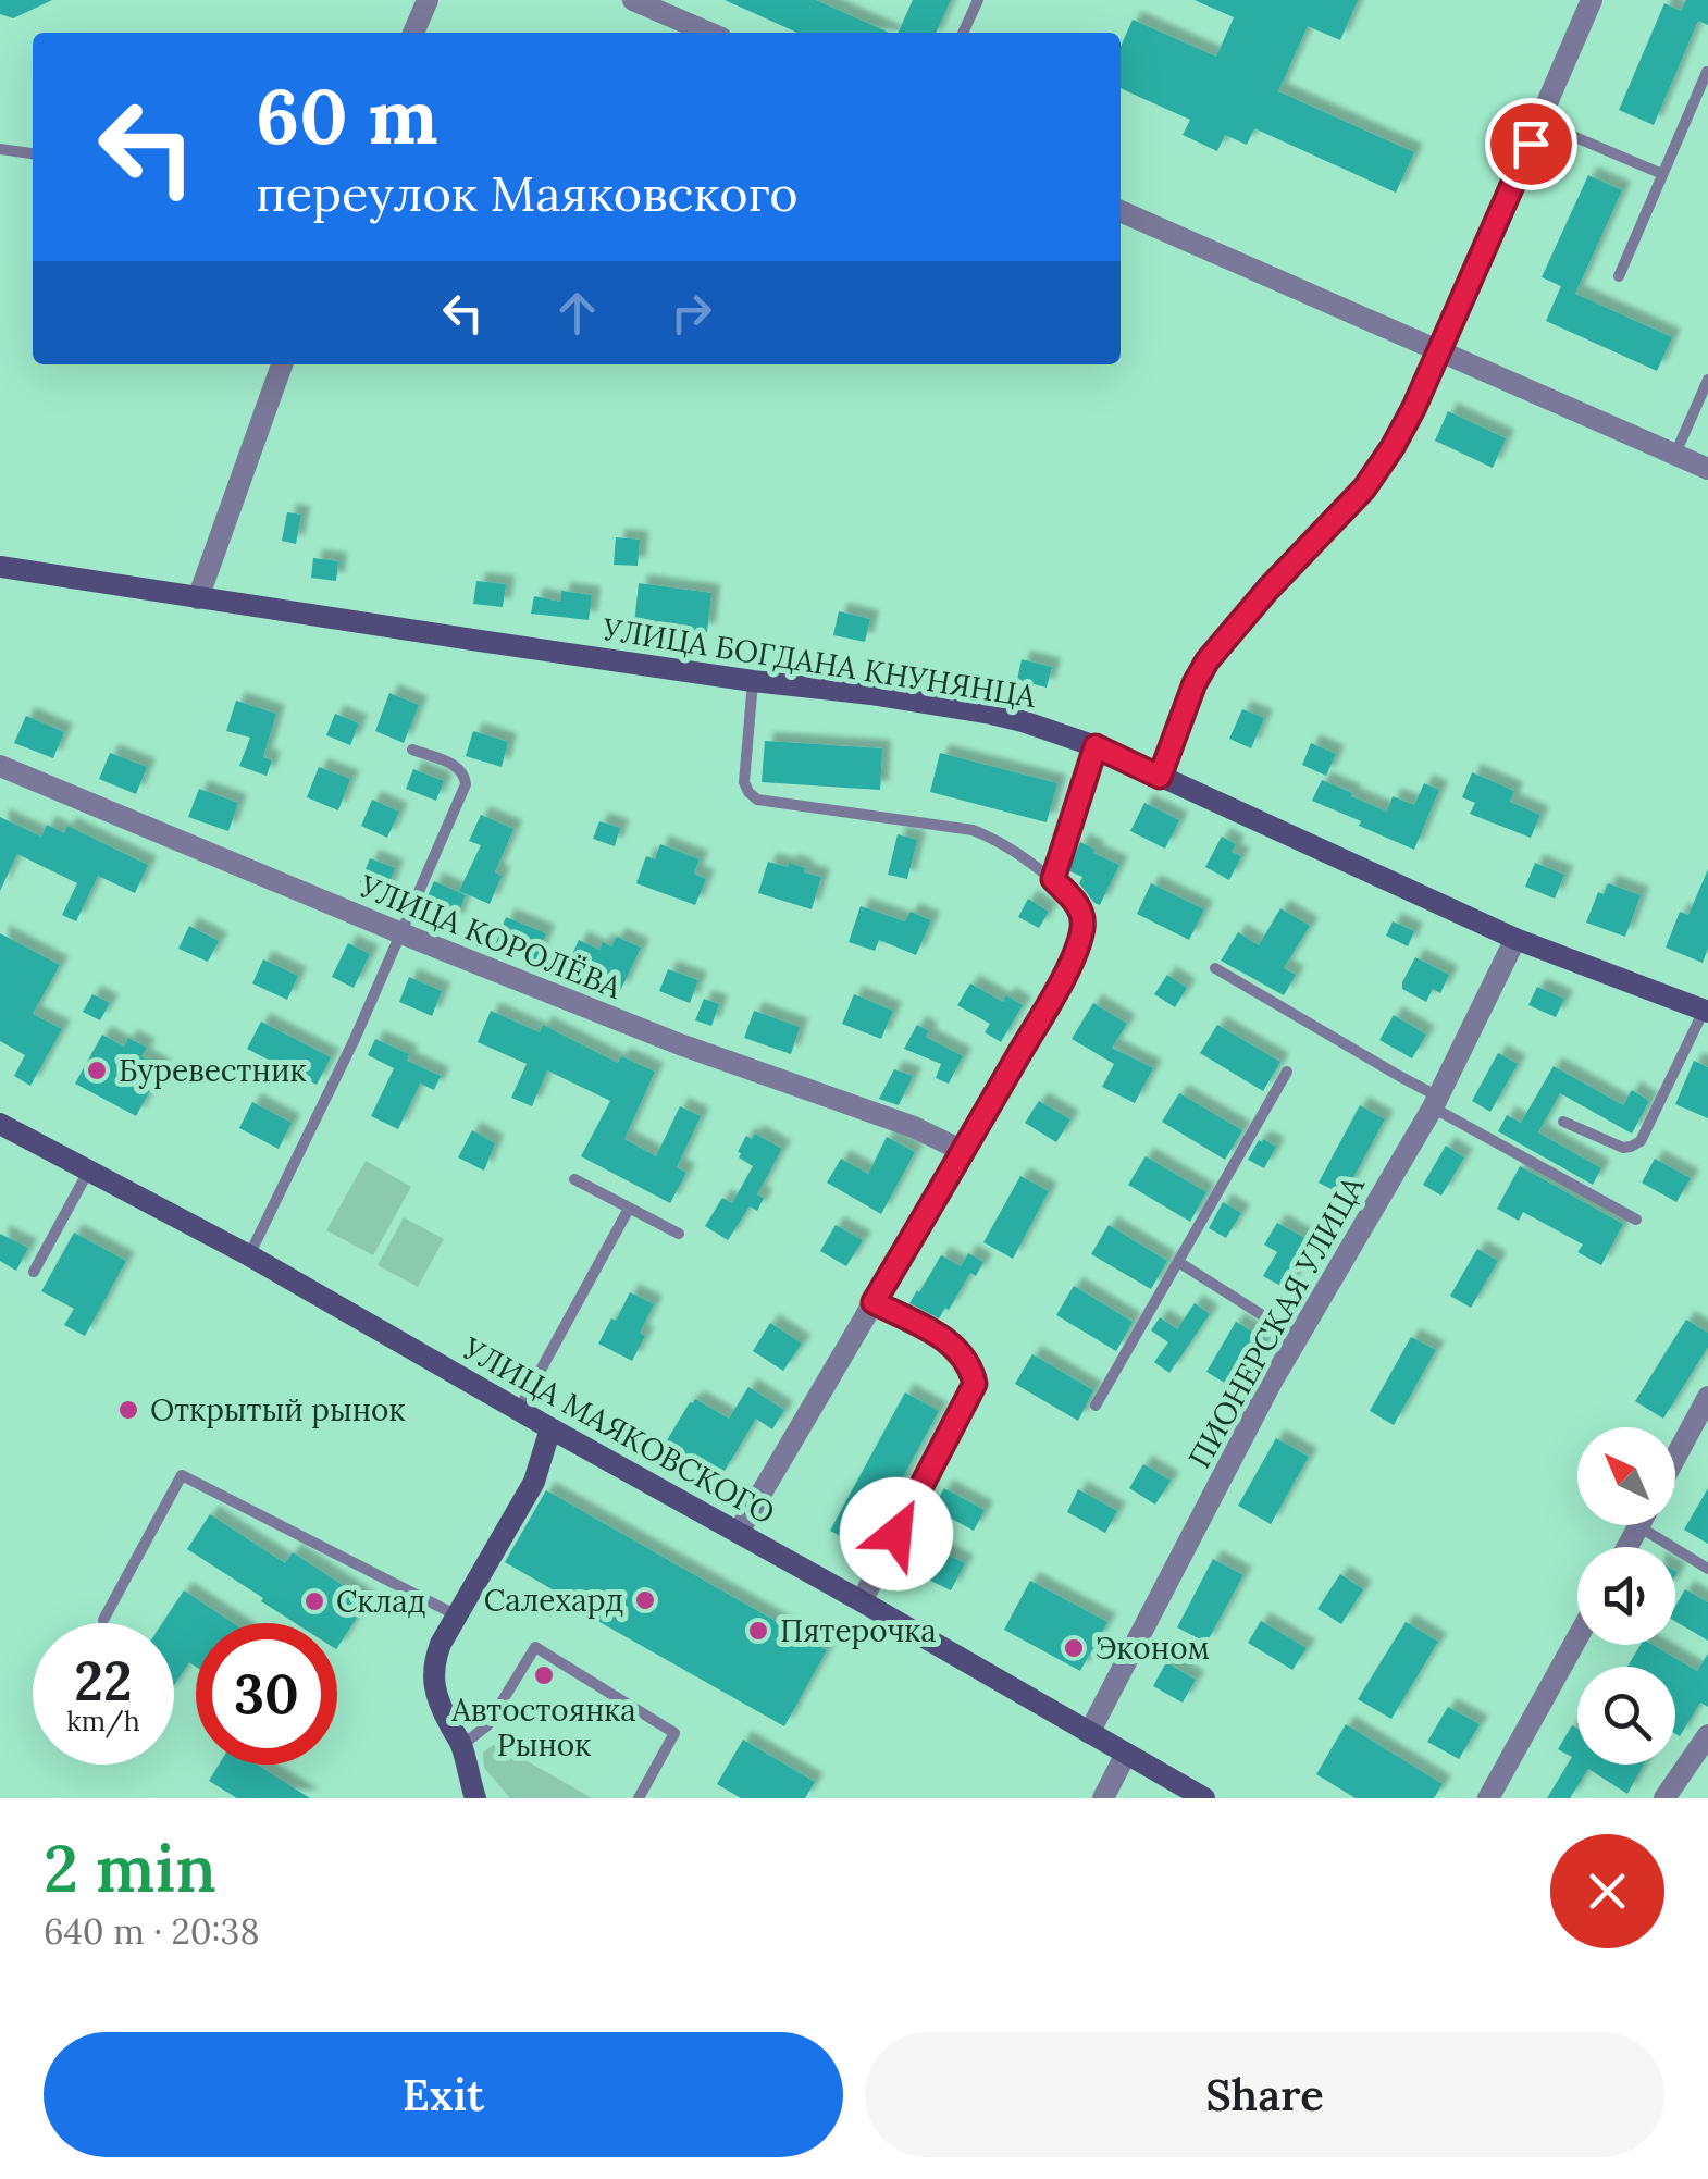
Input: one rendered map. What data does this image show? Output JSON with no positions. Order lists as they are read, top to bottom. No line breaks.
{"streets":{"street":["УЛИЦА БОГДАНА КНУНЯНЦА","УЛИЦА КОРОЛЁВА","ПИОНЕРСКАЯ УЛИЦА","УЛИЦА МАЯКОВСКОГО"]},"crossings":[["УЛИЦА БОГДАНА КНУНЯНЦА","ПИОНЕРСКАЯ УЛИЦА"],["ПИОНЕРСКАЯ УЛИЦА","УЛИЦА МАЯКОВСКОГО"]],"places":["Буревестник","Открытый рынок","Салехард","Склад","Пятерочка","Эконом","Автостоянка Рынок"],"north":"top left","page":{"turn":["60 m","переулок Маяковского"],"speed":"22 km/h","limit":"30","heading":["2 min","640 m · 20:38"],"buttons":["Exit","Share"]}}
